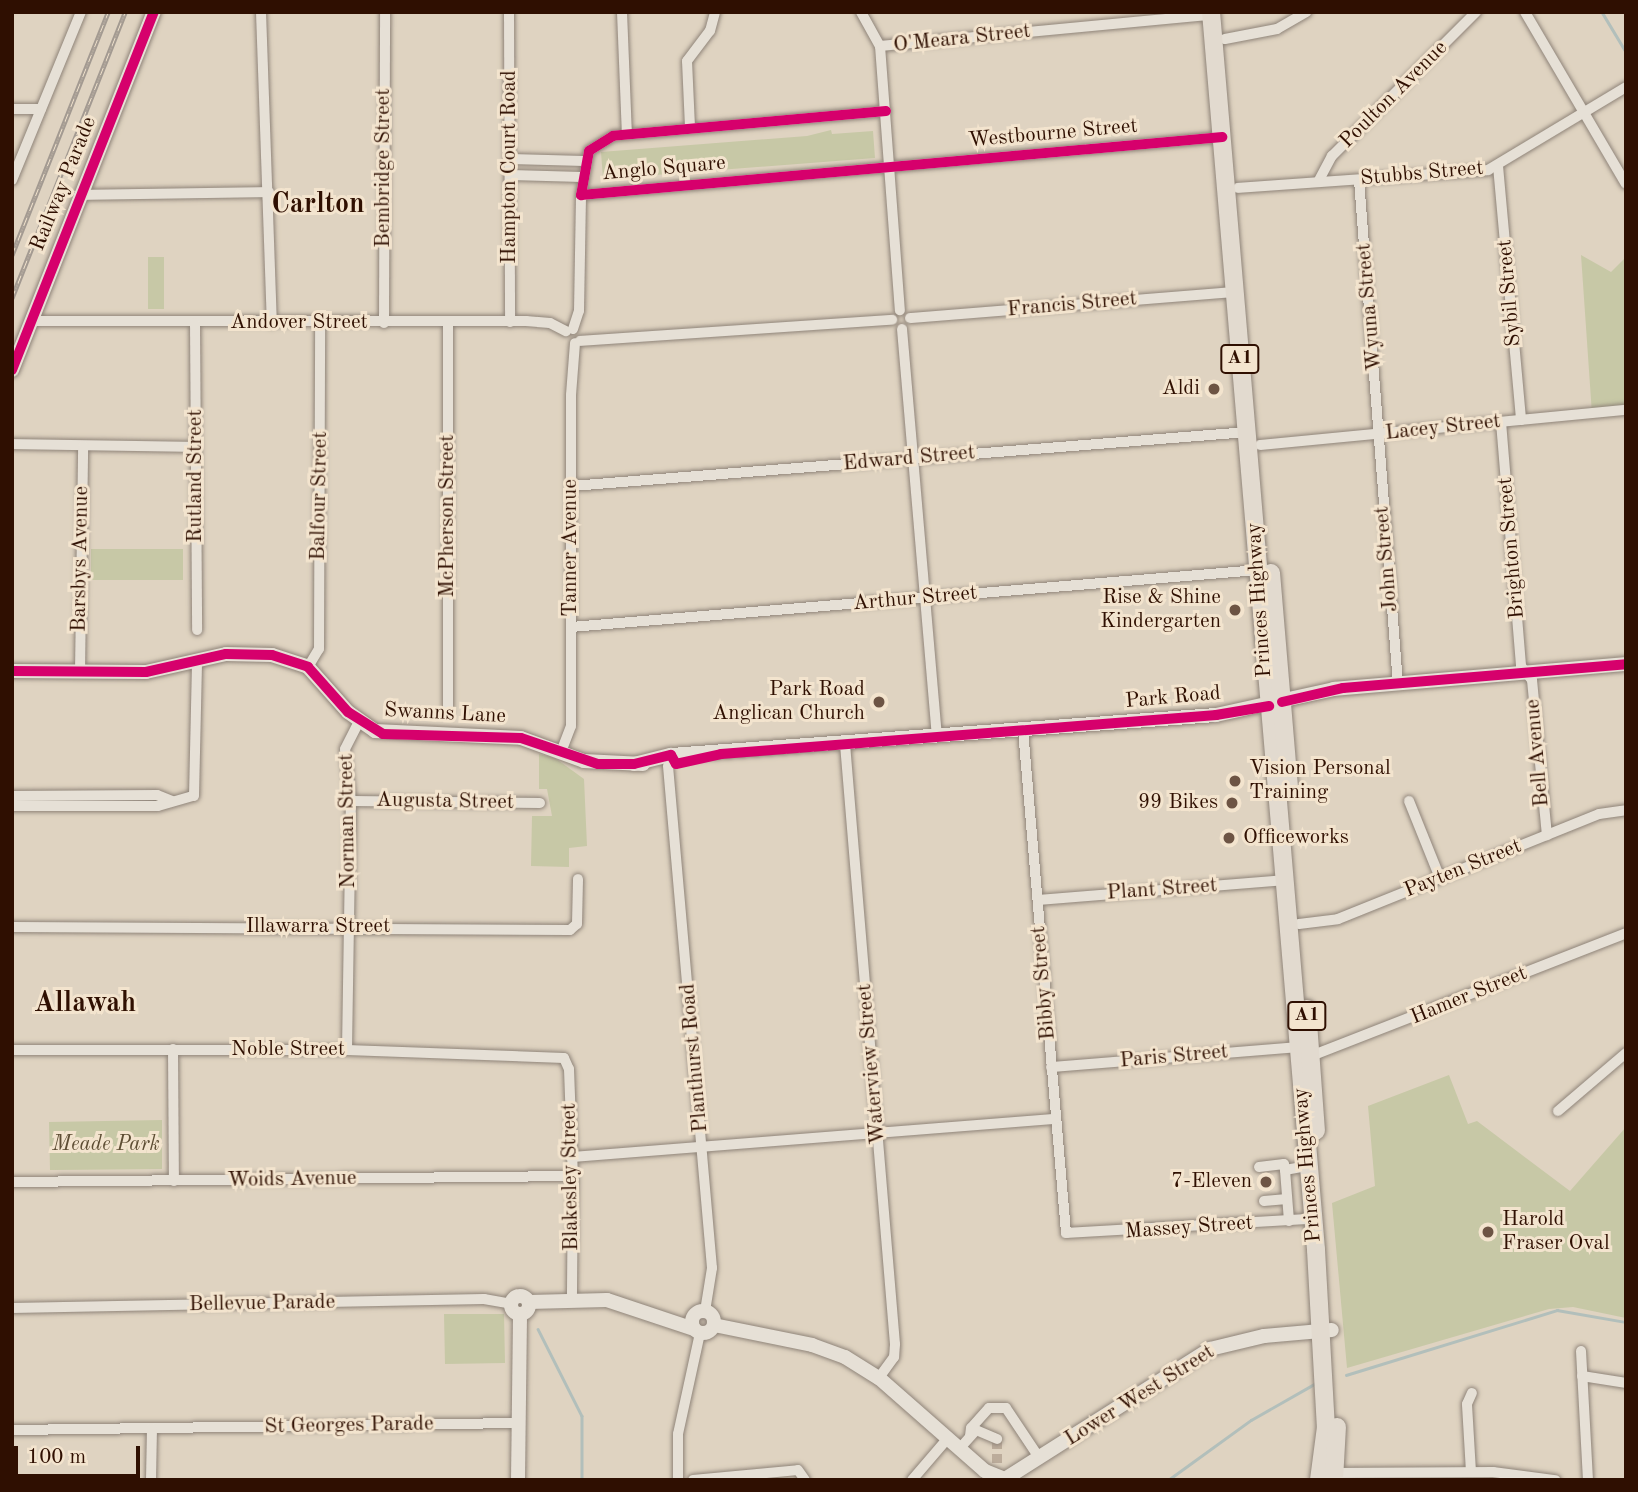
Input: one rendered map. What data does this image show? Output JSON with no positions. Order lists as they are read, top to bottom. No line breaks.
{"streets":{"highway":["A1","Princes Highway"],"main road":["Railway Parade","Park Road","Swanns Lane","Bellevue Parade","Lower West Street"],"street":["O'Meara Street","Poulton Avenue","Westbourne Street","Hampton Court Road","Bembridge Street","Anglo Square","Stubbs Street","Sybil Street","Francis Street","Wyuna Street","Andover Street","Lacey Street","Edward Street","Rutland Street","Balfour Street","McPherson Street","Tanner Avenue","Brighton Street","Barsbys Avenue","John Street","Arthur Street","Bell Avenue","Augusta Street","Norman Street","Payten Street","Plant Street","Illawarra Street","Bibby Street","Hamer Street","Noble Street","Paris Street","Planthurst Road","Waterview Street","Blakesley Street","Woids Avenue","Massey Street","St Georges Parade"]},"crossings":[["O'Meara Street","Princes Highway"],["Poulton Avenue","Stubbs Street"],["Westbourne Street","Anglo Square"],["Westbourne Street","Princes Highway"],["Hampton Court Road","Anglo Square"],["Hampton Court Road","Andover Street"],["Bembridge Street","Andover Street"],["Stubbs Street","Sybil Street"],["Stubbs Street","Wyuna Street"],["Stubbs Street","Princes Highway"],["Railway Parade","Andover Street"],["Sybil Street","Lacey Street"],["Francis Street","Princes Highway"],["Wyuna Street","Lacey Street"],["Wyuna Street","John Street"],["Andover Street","Rutland Street"],["Andover Street","Balfour Street"],["Andover Street","McPherson Street"],["Lacey Street","Edward Street"],["Lacey Street","Brighton Street"],["Lacey Street","John Street"],["Lacey Street","Princes Highway"],["Edward Street","Tanner Avenue"],["Edward Street","Princes Highway"],["Balfour Street","Swanns Lane"],["Tanner Avenue","Arthur Street"],["Tanner Avenue","Park Road"],["Tanner Avenue","Swanns Lane"],["Brighton Street","Park Road"],["Brighton Street","Bell Avenue"],["John Street","Park Road"],["Arthur Street","Princes Highway"],["Princes Highway","Park Road"],["Princes Highway","Payten Street"],["Princes Highway","Plant Street"],["Princes Highway","Hamer Street"],["Princes Highway","Paris Street"],["Princes Highway","Massey Street"],["Princes Highway","Lower West Street"],["Park Road","Swanns Lane"],["Park Road","Bell Avenue"],["Park Road","Bibby Street"],["Park Road","Planthurst Road"],["Park Road","Waterview Street"],["Swanns Lane","Norman Street"],["Bell Avenue","Payten Street"],["Augusta Street","Norman Street"],["Norman Street","Illawarra Street"],["Norman Street","Noble Street"],["Plant Street","Bibby Street"],["Bibby Street","Paris Street"],["Bibby Street","Massey Street"],["Hamer Street","Paris Street"],["Noble Street","Blakesley Street"],["Planthurst Road","Bellevue Parade"],["Blakesley Street","Woids Avenue"],["Blakesley Street","Bellevue Parade"]],"districts":["Carlton","Allawah"],"parks":["Meade Park"],"places":["Aldi","Rise & Shine Kindergarten","Park Road Anglican Church","Vision Personal Training","99 Bikes","Officeworks","7-Eleven","Harold Fraser Oval"],"scale_bar":"100 m"}
